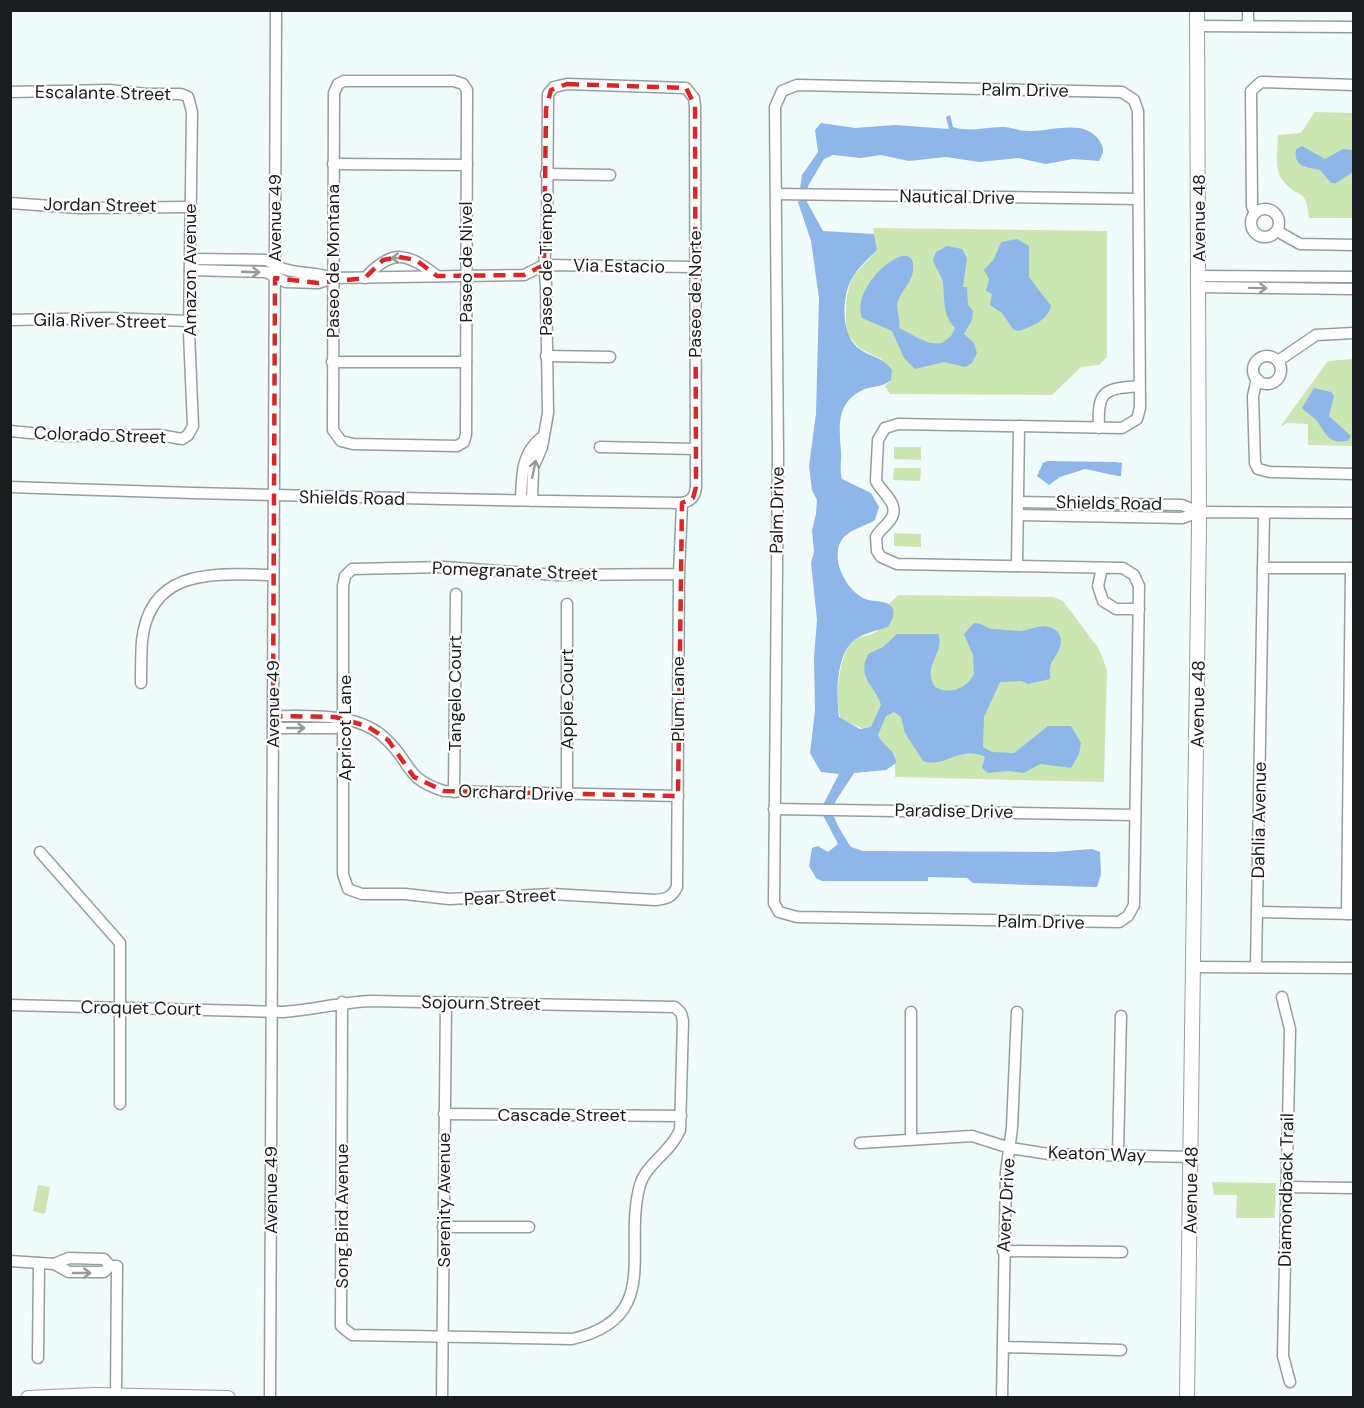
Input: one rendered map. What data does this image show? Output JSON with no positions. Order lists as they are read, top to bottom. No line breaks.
{"streets":{"main road":["Avenue 48"],"street":["Palm Drive","Escalante Street","Nautical Drive","Jordan Street","Avenue 49","Paseo de Montana","Paseo de Nivel","Paseo de Tiempo","Via Estacio","Amazon Avenue","Paseo de Norte","Gila River Street","Colorado Street","Shields Road","Pomegranate Street","Tangelo Court","Apple Court","Plum Lane","Apricot Lane","Orchard Drive","Paradise Drive","Dahlia Avenue","Pear Street","Sojourn Street","Croquet Court","Cascade Street","Keaton Way","Diamondback Trail","Serenity Avenue","Avery Drive","Song Bird Avenue"]},"crossings":[["Palm Drive","Nautical Drive"],["Palm Drive","Paradise Drive"],["Escalante Street","Amazon Avenue"],["Jordan Street","Amazon Avenue"],["Avenue 49","Via Estacio"],["Avenue 49","Shields Road"],["Avenue 49","Orchard Drive"],["Avenue 49","Sojourn Street"],["Avenue 49","Croquet Court"],["Avenue 48","Shields Road"],["Avenue 48","Keaton Way"],["Paseo de Montana","Paseo de Nivel"],["Paseo de Montana","Via Estacio"],["Paseo de Nivel","Via Estacio"],["Paseo de Tiempo","Via Estacio"],["Paseo de Tiempo","Paseo de Norte"],["Paseo de Tiempo","Shields Road"],["Via Estacio","Amazon Avenue"],["Via Estacio","Paseo de Norte"],["Amazon Avenue","Gila River Street"],["Amazon Avenue","Colorado Street"],["Paseo de Norte","Shields Road"],["Shields Road","Plum Lane"],["Shields Road","Dahlia Avenue"],["Pomegranate Street","Plum Lane"],["Pomegranate Street","Apricot Lane"],["Tangelo Court","Orchard Drive"],["Apple Court","Orchard Drive"],["Plum Lane","Orchard Drive"],["Plum Lane","Pear Street"],["Apricot Lane","Orchard Drive"],["Apricot Lane","Pear Street"],["Sojourn Street","Croquet Court"],["Sojourn Street","Cascade Street"],["Sojourn Street","Serenity Avenue"],["Sojourn Street","Song Bird Avenue"],["Cascade Street","Serenity Avenue"],["Cascade Street","Song Bird Avenue"],["Keaton Way","Avery Drive"],["Serenity Avenue","Song Bird Avenue"]]}
